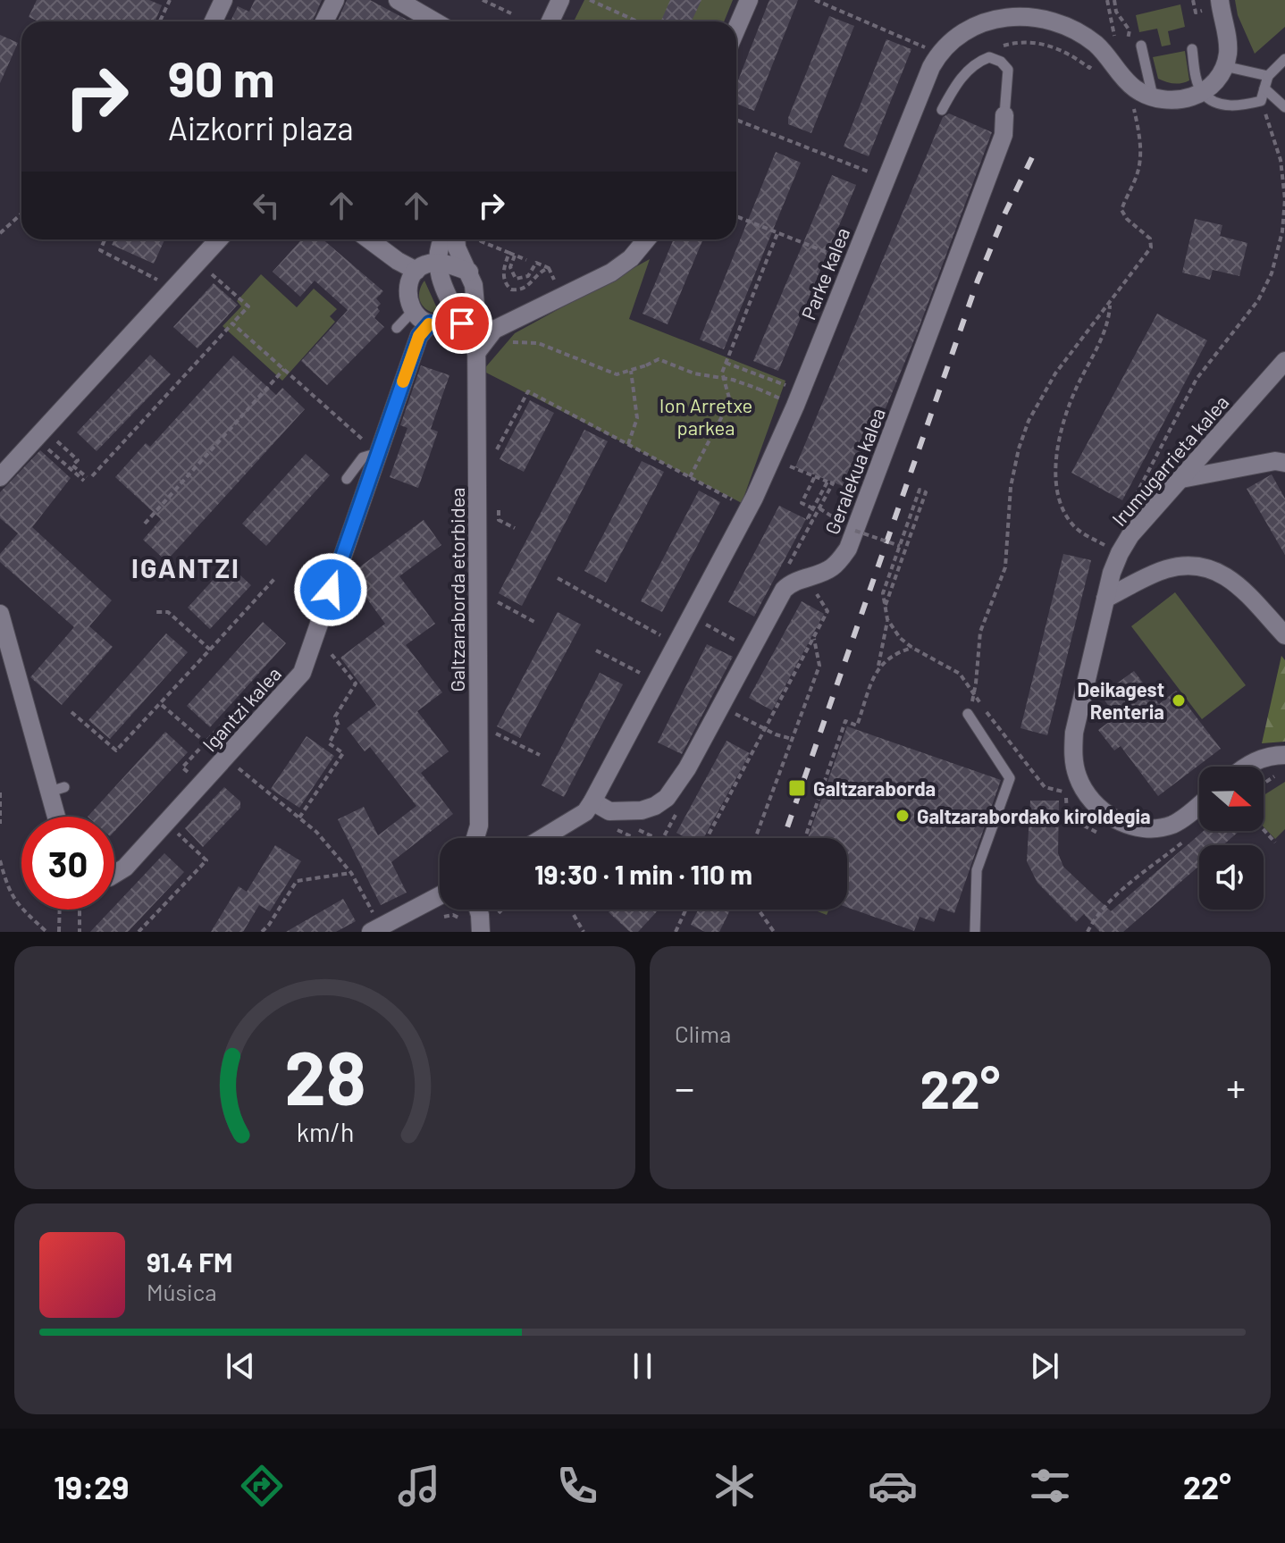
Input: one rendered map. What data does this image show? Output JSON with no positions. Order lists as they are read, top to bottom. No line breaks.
{"streets":{"street":["Parke kalea","Irumugarrieta kalea","Geralekua kalea","Galtzaraborda etorbidea","Igantzi kalea"]},"crossings":[["Parke kalea","Geralekua kalea"]],"districts":["IGANTZI"],"parks":["Ion Arretxe parkea"],"places":{"other":["Deikagest Renteria","Galtzarabordako kiroldegia"],"transit":["Galtzaraborda"]},"north":"right","page":{"turn":["90 m","Aizkorri plaza"],"limit":"30","trip":"19:30 · 1 min · 110 m","tile":"Clima","heat":["−","22°","+"],"song":["91.4 FM","Música"],"tabs":["19:29","22°"],"gauge":["28","km/h"]}}
